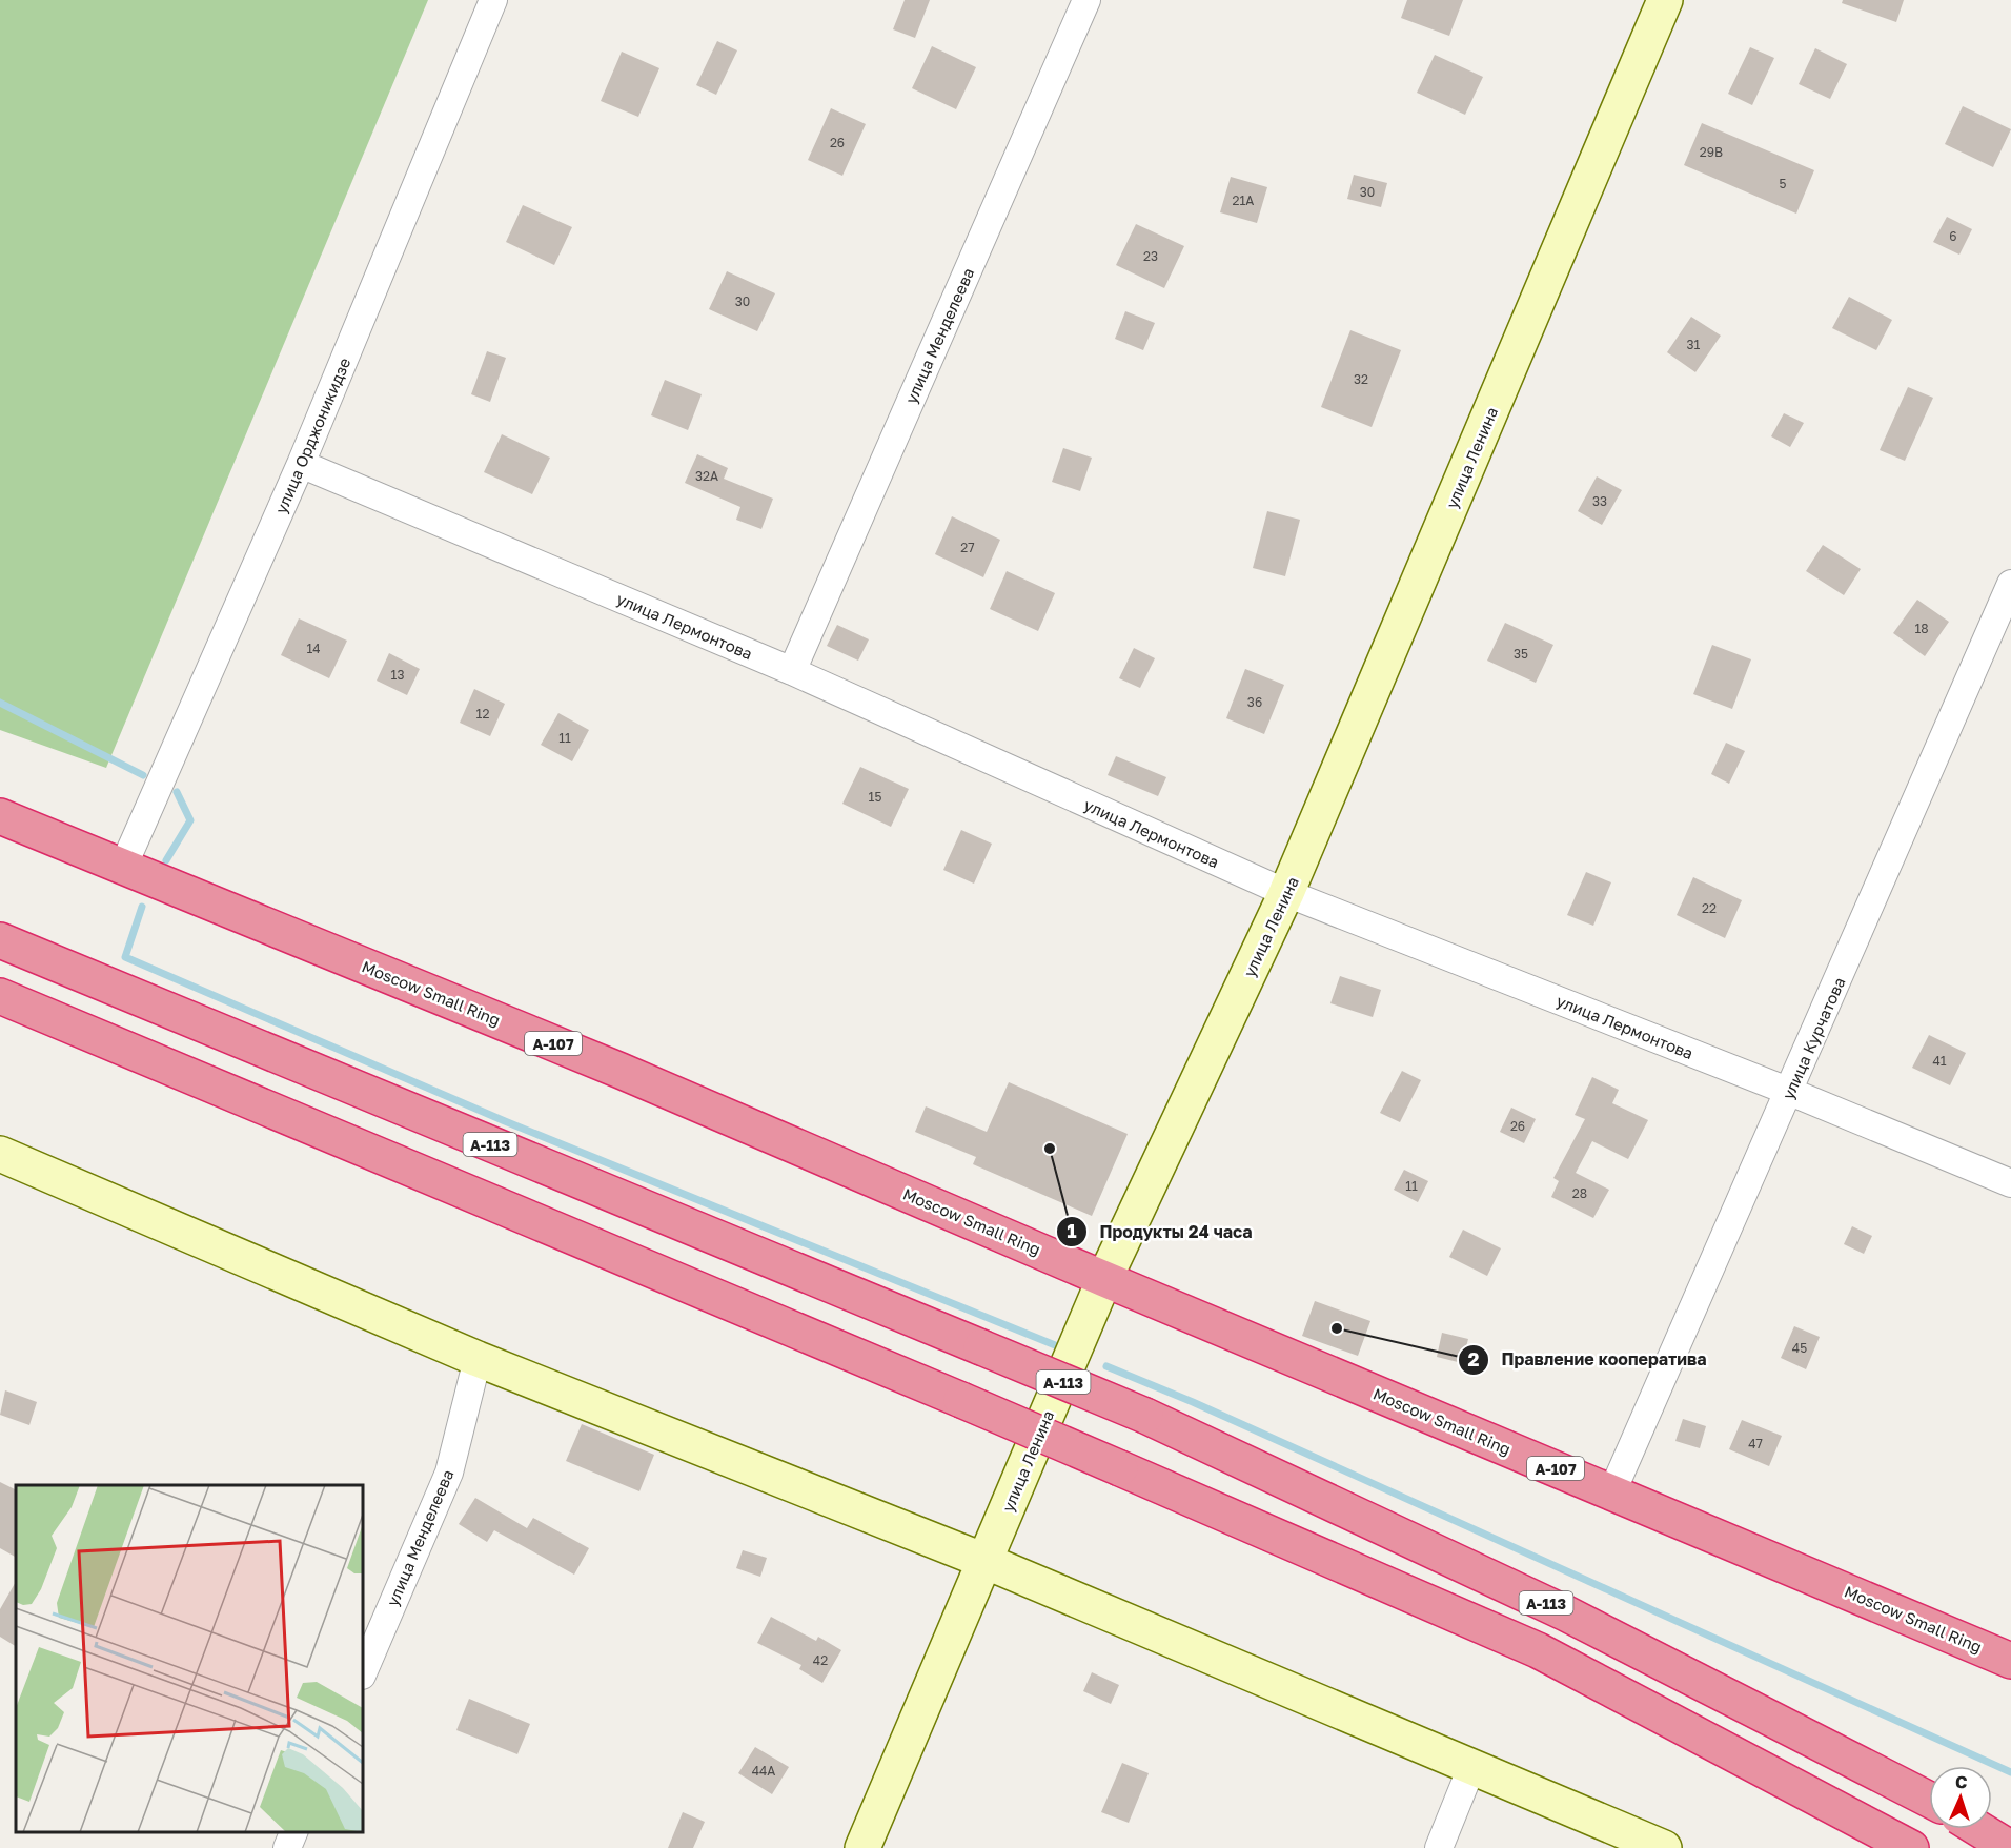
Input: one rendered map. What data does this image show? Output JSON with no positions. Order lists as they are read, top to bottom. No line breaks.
{"streets":{"highway":["Moscow Small Ring","А-107","А-113"],"street":["улица Менделеева","улица Орджоникидзе","улица Ленина","улица Лермонтова","улица Курчатова"]},"crossings":[["улица Менделеева","улица Лермонтова"],["улица Орджоникидзе","улица Лермонтова"],["улица Орджоникидзе","Moscow Small Ring"],["улица Ленина","улица Лермонтова"],["улица Ленина","Moscow Small Ring"],["улица Лермонтова","улица Курчатова"],["Moscow Small Ring","улица Курчатова"]],"places":["Продукты 24 часа","Правление кооператива"],"house_numbers":["26","29В","5","30","21А","6","23","30","31","32","32А","33","27","18","14","35","13","36","12","11","15","22","41","26","11","28","45","47","42","44А"],"north":"top"}
